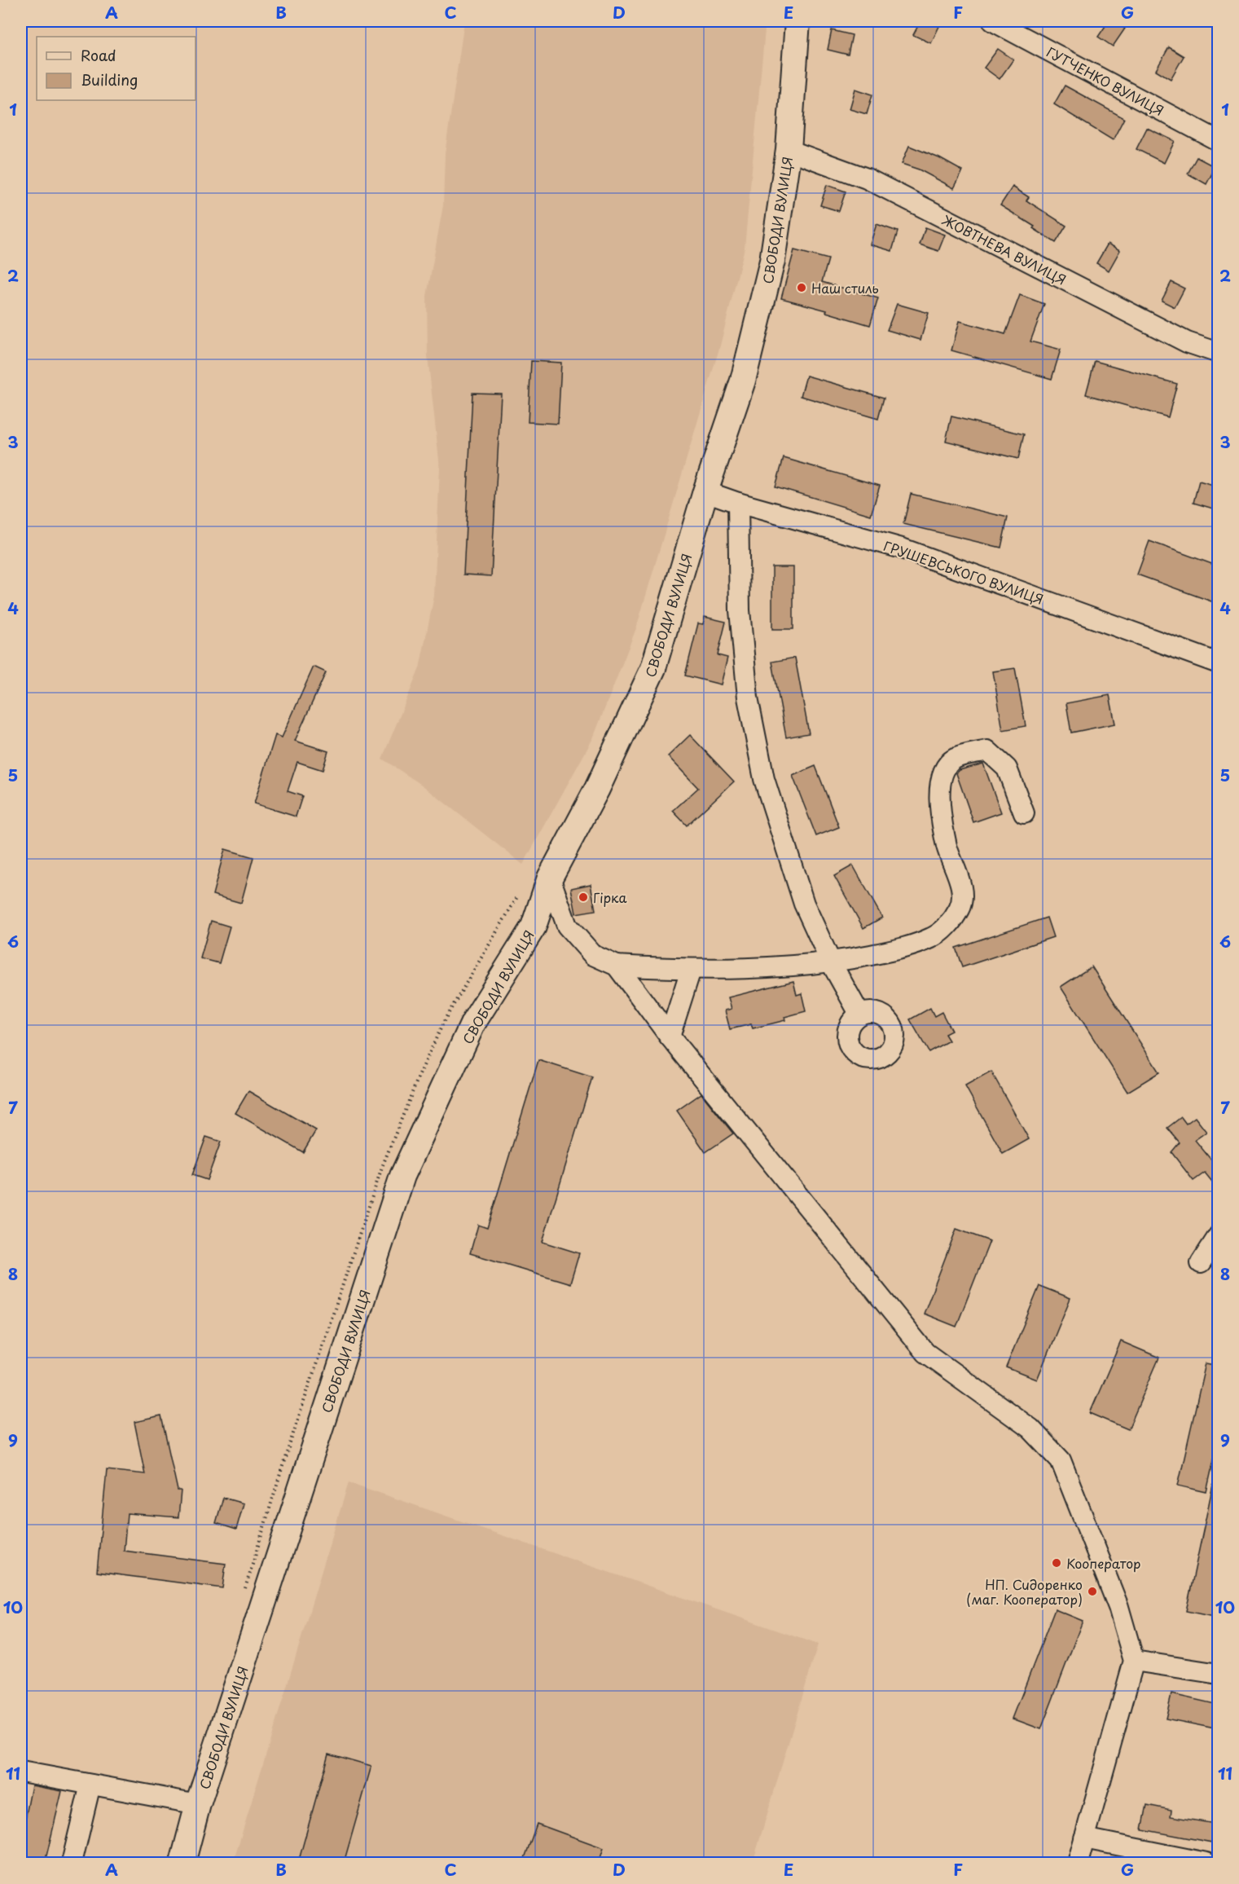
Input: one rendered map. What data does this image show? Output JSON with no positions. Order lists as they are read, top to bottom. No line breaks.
{"streets":{"main road":["СВОБОДИ ВУЛИЦЯ"],"street":["ГУТЧЕНКО ВУЛИЦЯ","ЖОВТНЕВА ВУЛИЦЯ","ГРУШЕВСЬКОГО ВУЛИЦЯ"]},"crossings":[["СВОБОДИ ВУЛИЦЯ","ЖОВТНЕВА ВУЛИЦЯ"],["СВОБОДИ ВУЛИЦЯ","ГРУШЕВСЬКОГО ВУЛИЦЯ"]],"places":["Наш стиль","Гірка","Кооператор","НП. Сидоренко (маг. Кооператор)"],"legend":["Road","Building"],"grid":{"columns":["A","B","C","D","E","F","G"],"rows":["1","2","3","4","5","6","7","8","9","10","11"]}}
